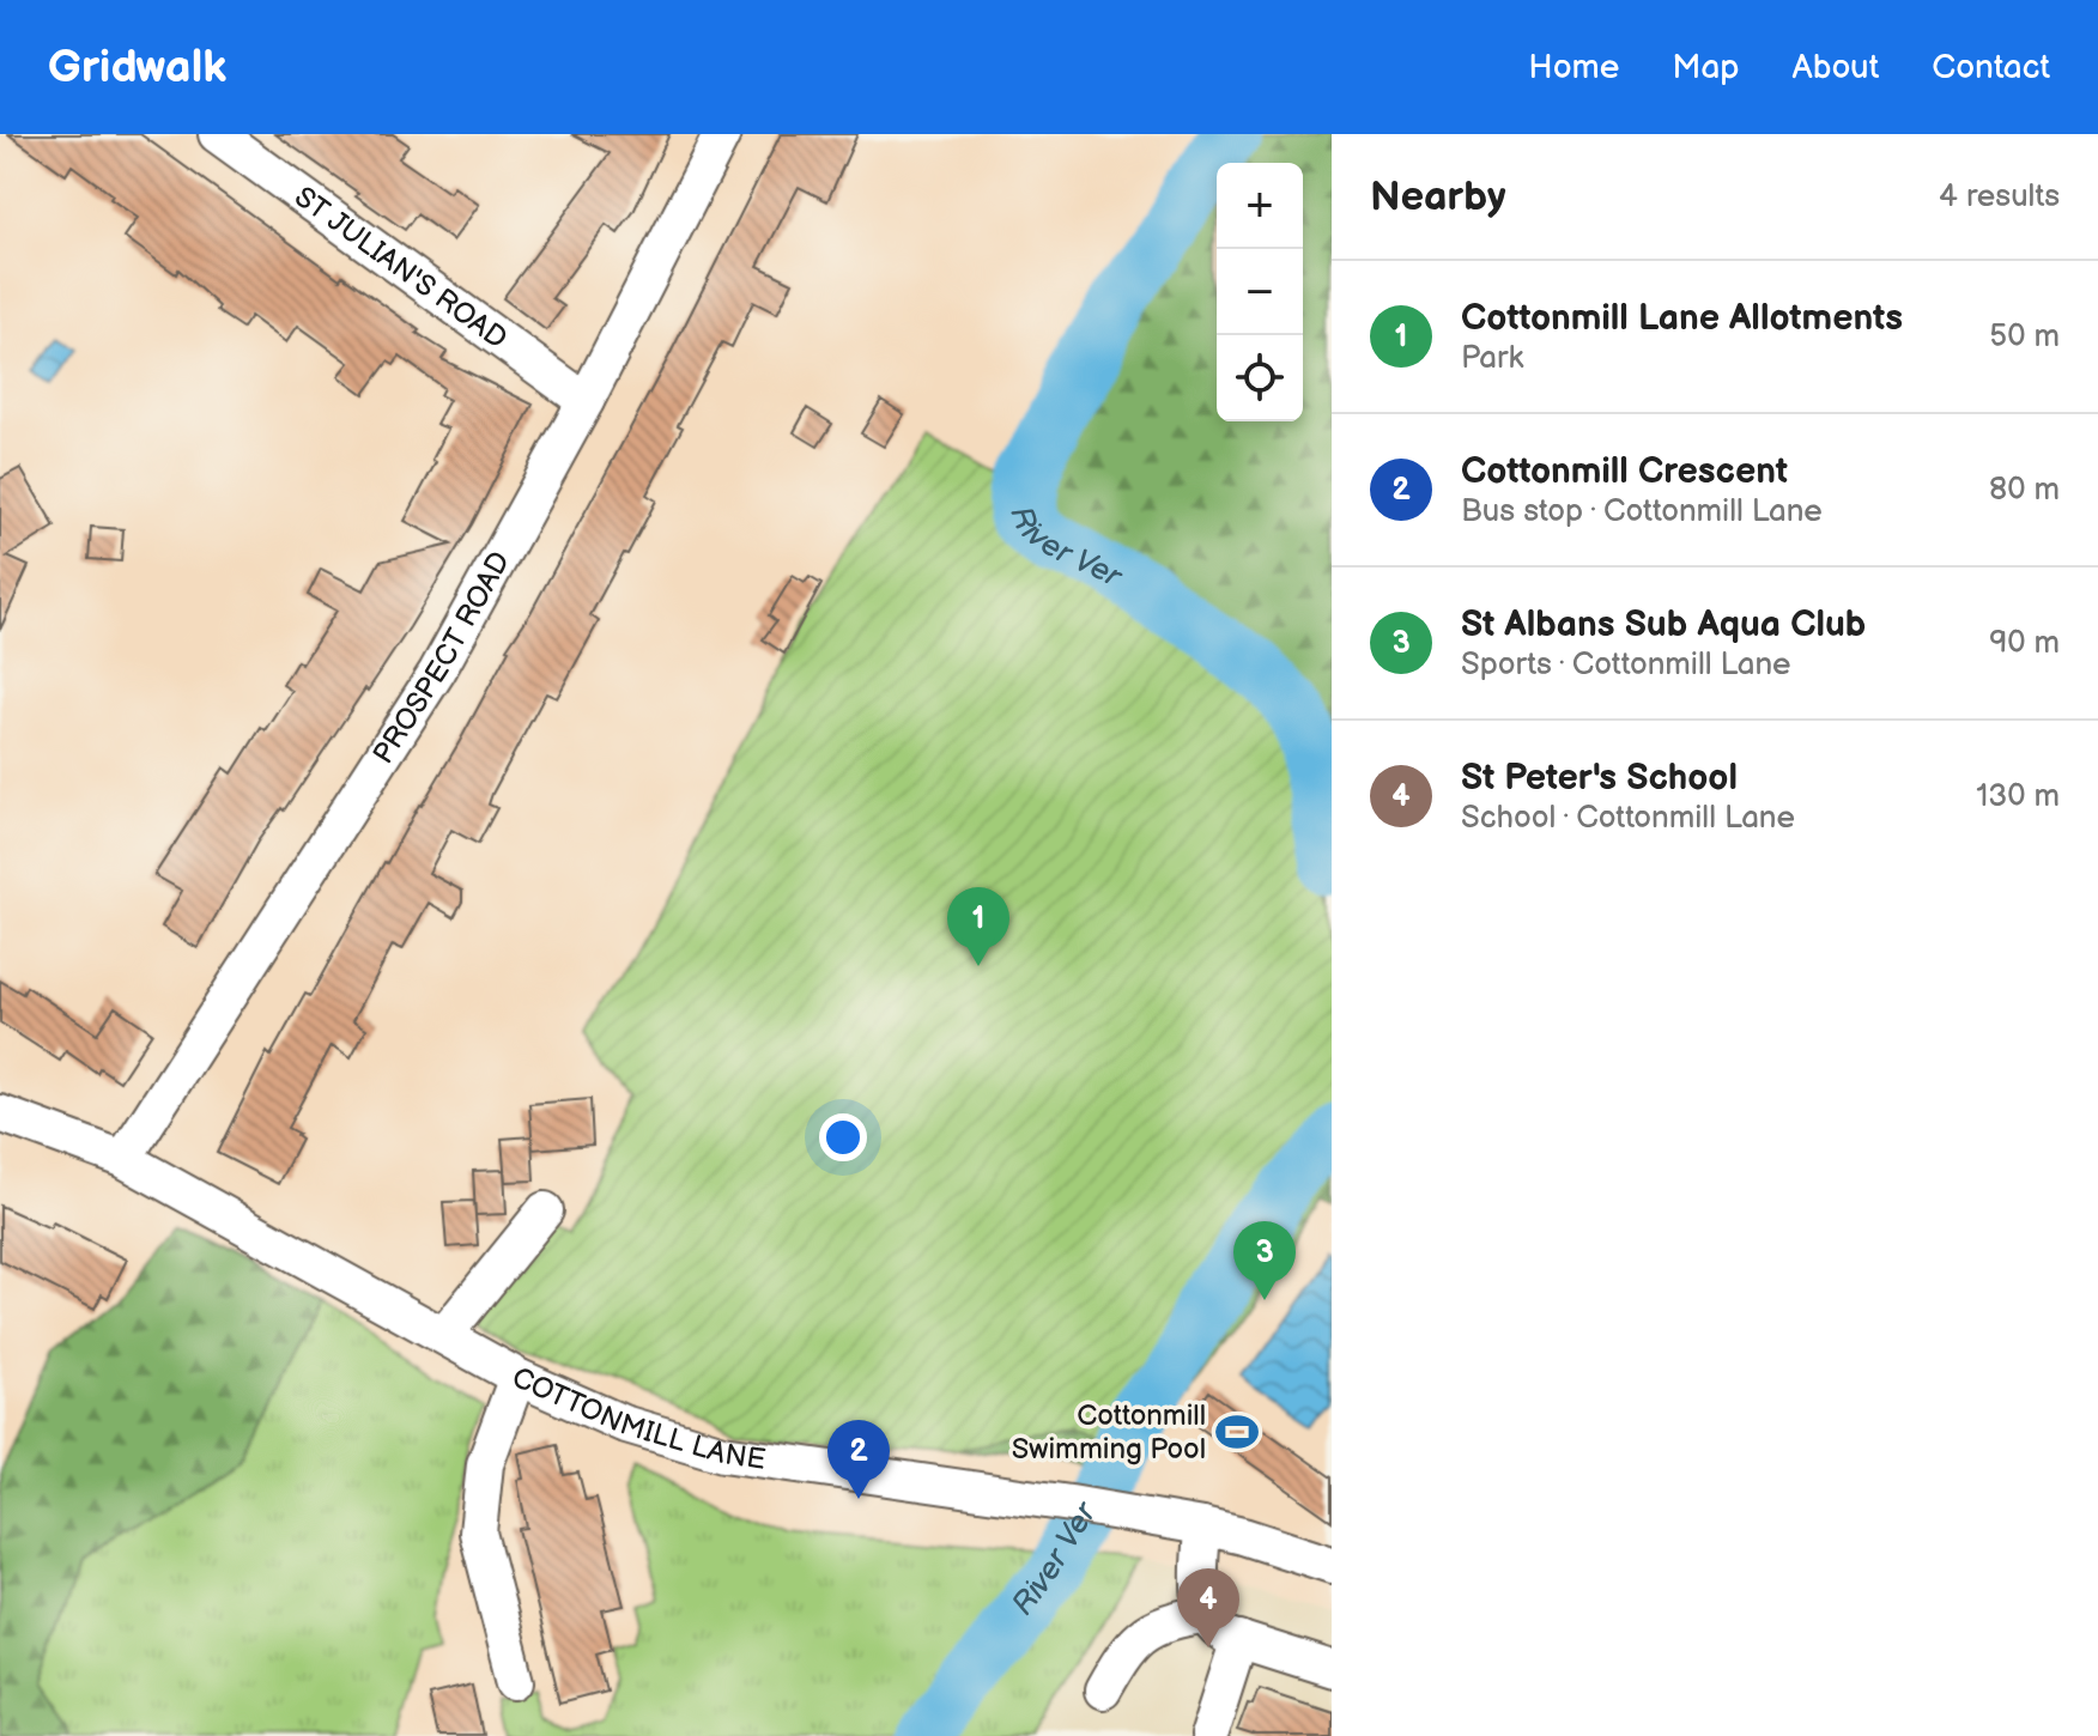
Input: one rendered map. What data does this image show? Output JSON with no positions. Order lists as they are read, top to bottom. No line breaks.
{"streets":{"street":["ST JULIAN'S ROAD","PROSPECT ROAD","COTTONMILL LANE"]},"crossings":[["ST JULIAN'S ROAD","PROSPECT ROAD"],["PROSPECT ROAD","COTTONMILL LANE"]],"water":["River Ver"],"places":{"sports":["Cottonmill Swimming Pool"]},"page":{"header":"Gridwalk","nav":["Home","Map","About","Contact"],"heading":["Nearby","4 results"],"map_buttons":["+","−"],"list":[{"mark":"1","name":"Cottonmill Lane Allotments","note":"Park","value":"50 m"},{"mark":"2","name":"Cottonmill Crescent","note":"Bus stop · Cottonmill Lane","value":"80 m"},{"mark":"3","name":"St Albans Sub Aqua Club","note":"Sports · Cottonmill Lane","value":"90 m"},{"mark":"4","name":"St Peter's School","note":"School · Cottonmill Lane","value":"130 m"}],"pins":["1","3","2","4"]}}
